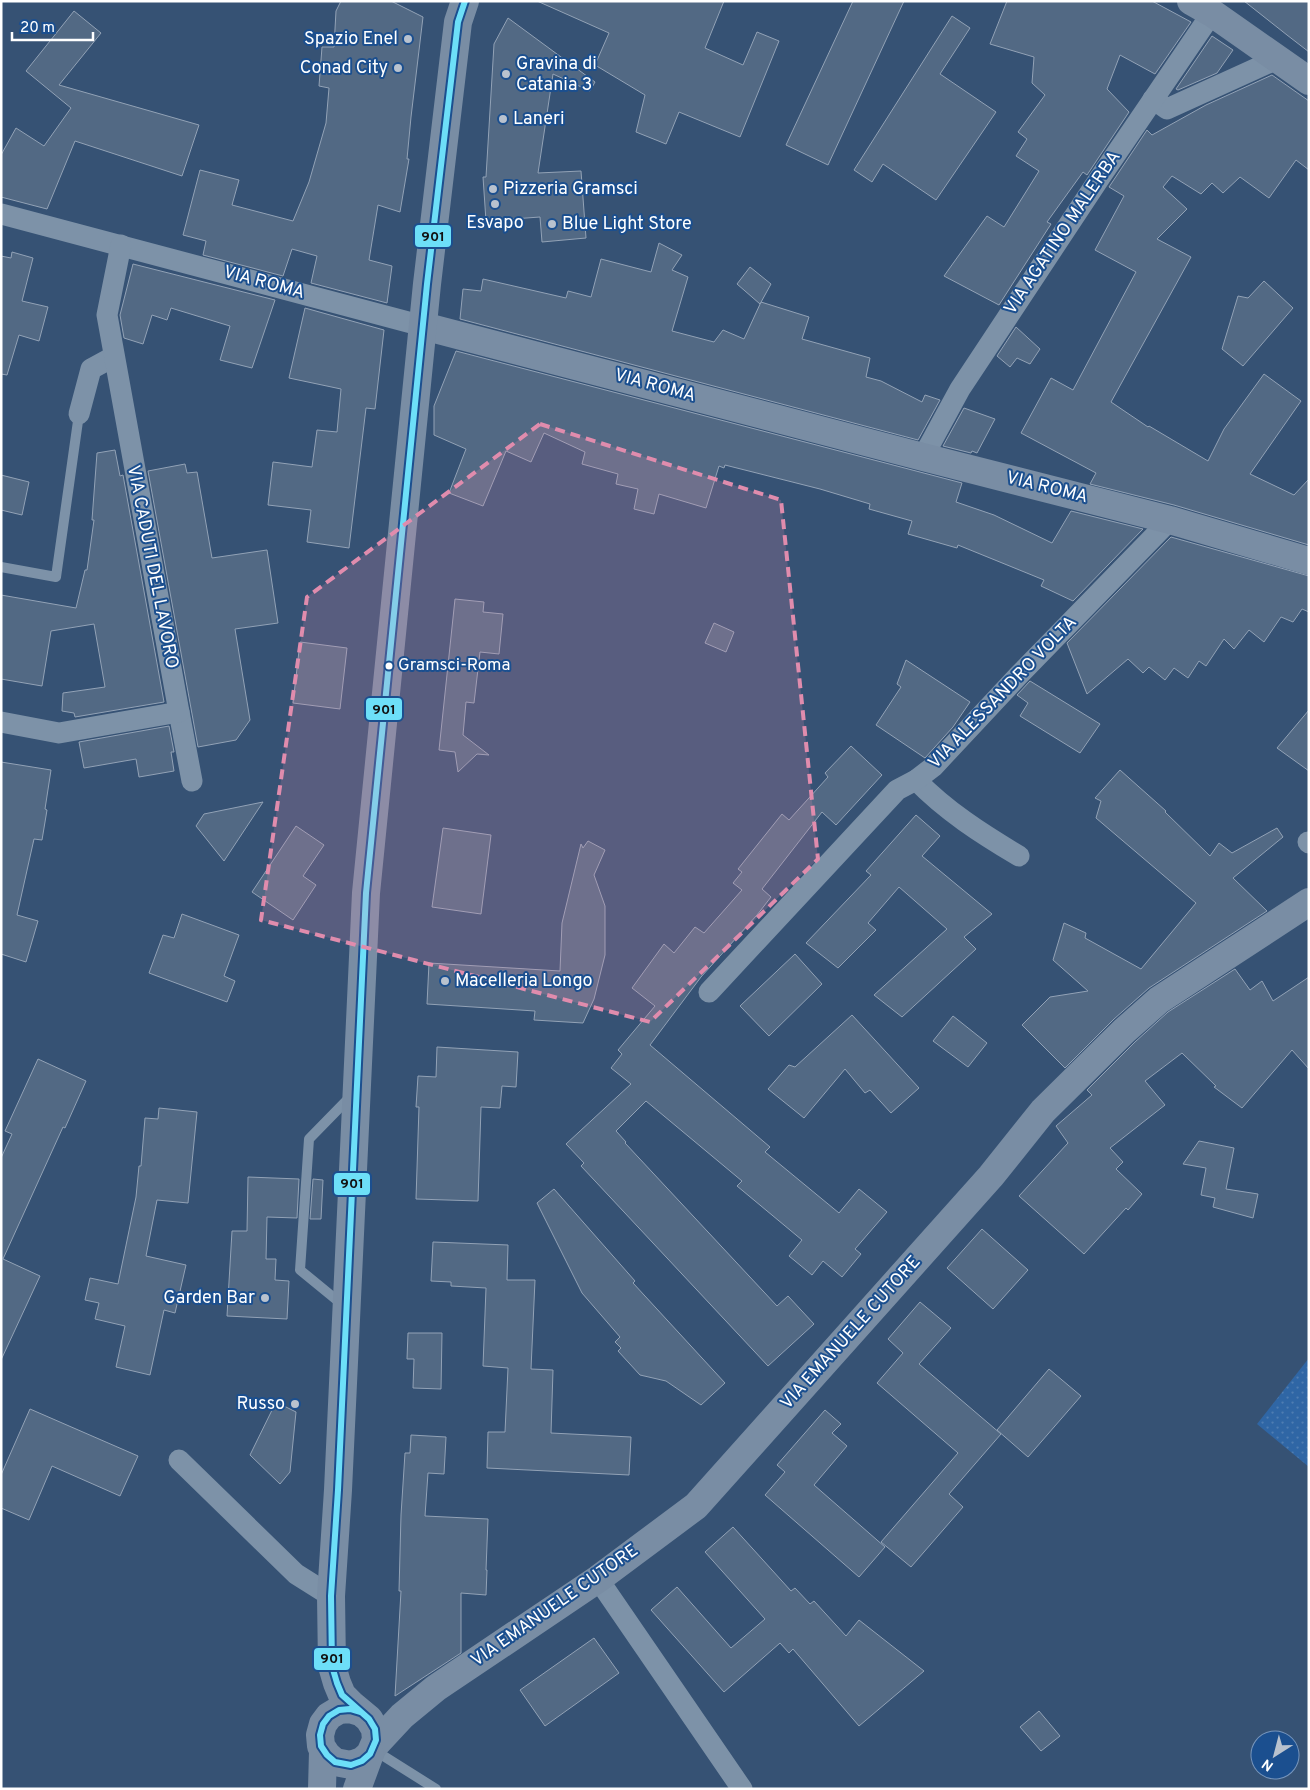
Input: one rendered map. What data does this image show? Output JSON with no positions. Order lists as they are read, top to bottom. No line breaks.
{"streets":{"main road":["VIA ROMA","VIA EMANUELE CUTORE"],"street":["VIA AGATINO MALERBA","VIA CADUTI DEL LAVORO","VIA ALESSANDRO VOLTA"]},"crossings":[["VIA AGATINO MALERBA","VIA ROMA"],["VIA ROMA","VIA CADUTI DEL LAVORO"],["VIA ROMA","VIA ALESSANDRO VOLTA"]],"places":["Spazio Enel","Conad City","Gravina di Catania 3","Laneri","Pizzeria Gramsci","Esvapo","Blue Light Store","Gramsci-Roma","Macelleria Longo","Garden Bar","Russo"],"lines":["transit line 901"],"scale_bar":"20 m","north":"bottom left"}
